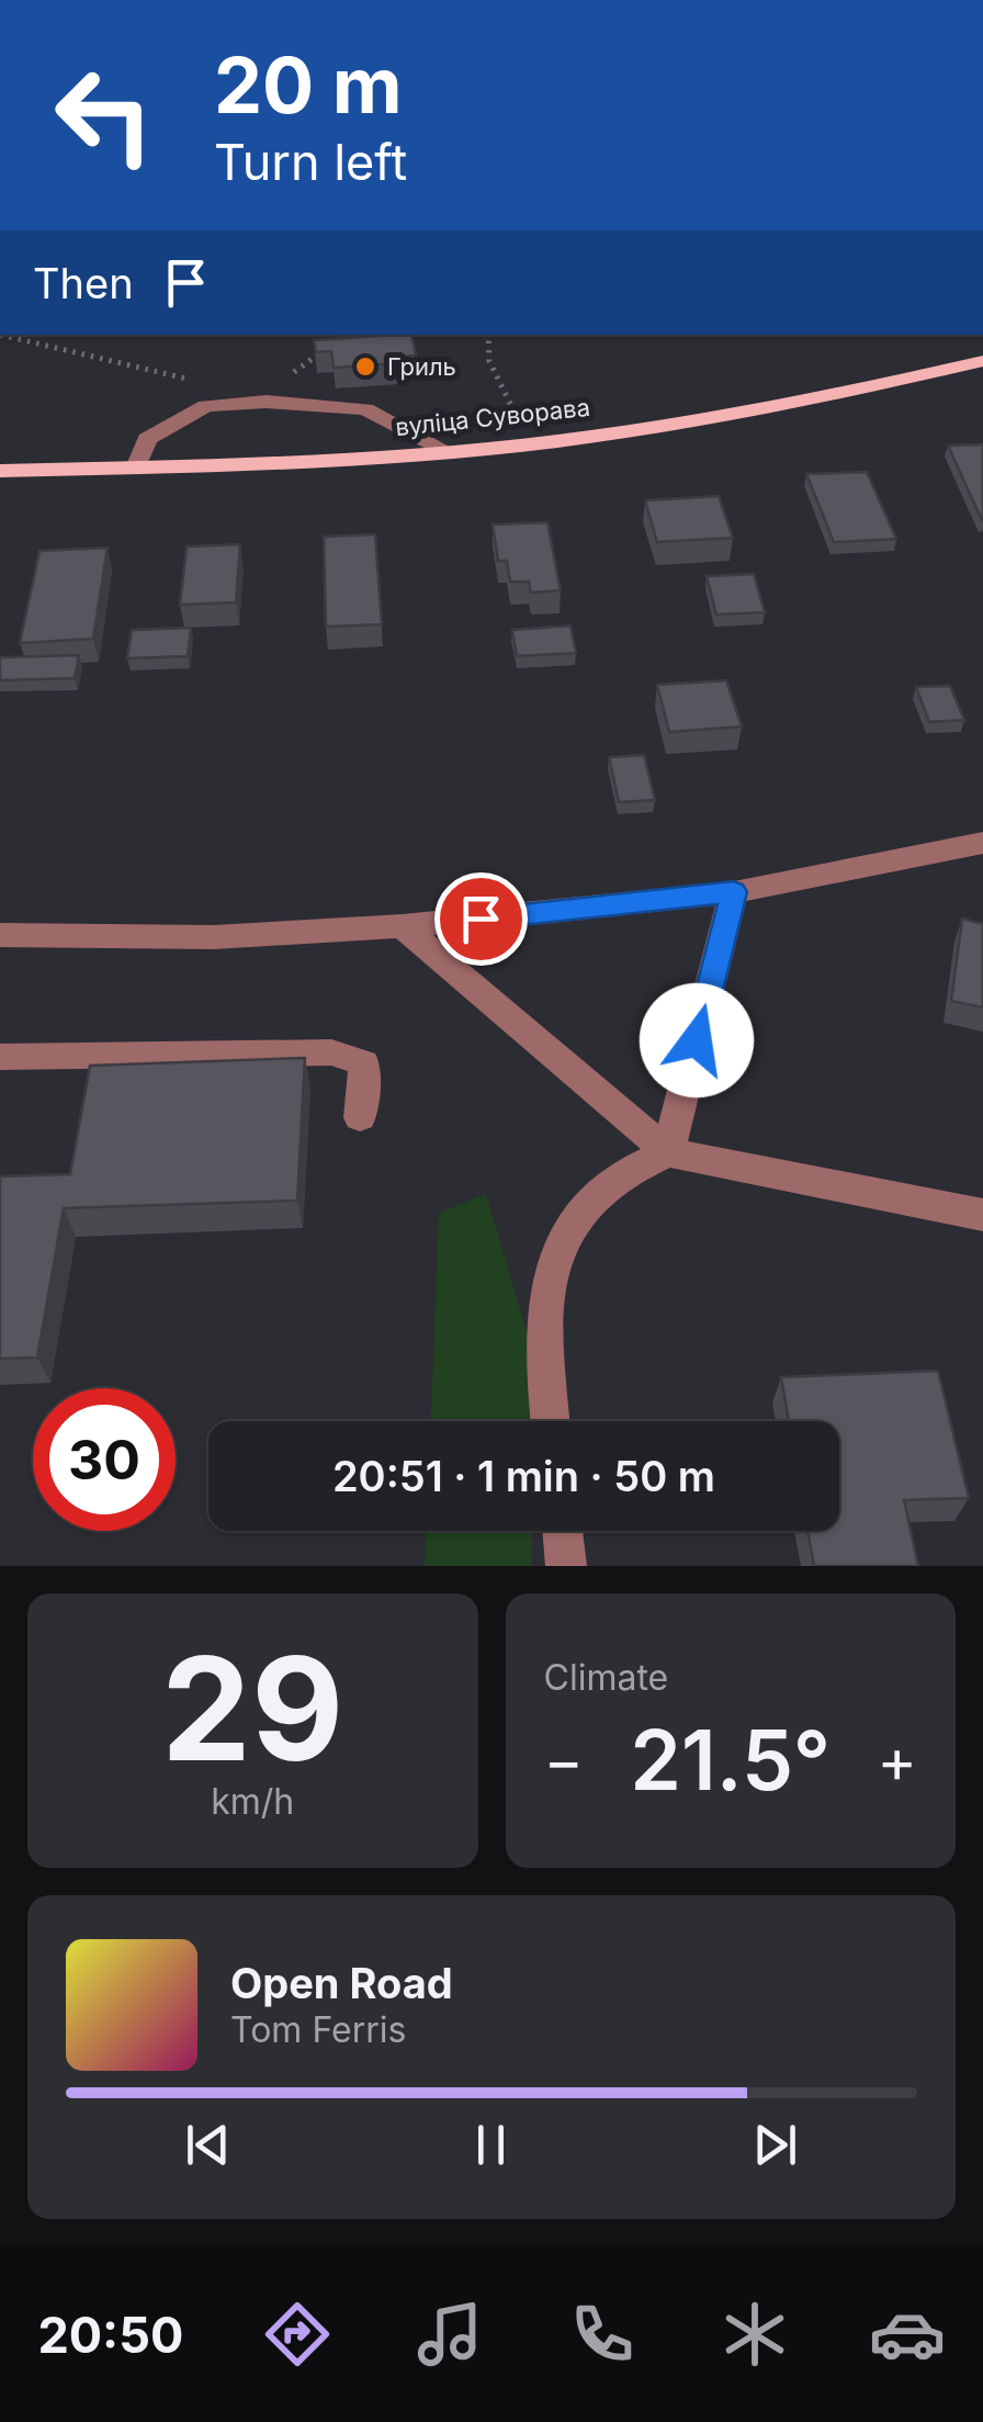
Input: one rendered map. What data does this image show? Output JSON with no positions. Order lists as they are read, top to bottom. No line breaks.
{"streets":{"main road":["вуліца Суворава"]},"places":["Гриль"],"page":{"turn":["20 m","Turn left"],"then":"Then","limit":"30","trip":"20:51 · 1 min · 50 m","tile":[["29","km/h"],"Climate"],"heat":["−","21.5°","+"],"song":["Open Road","Tom Ferris"],"tabs":"20:50"}}
